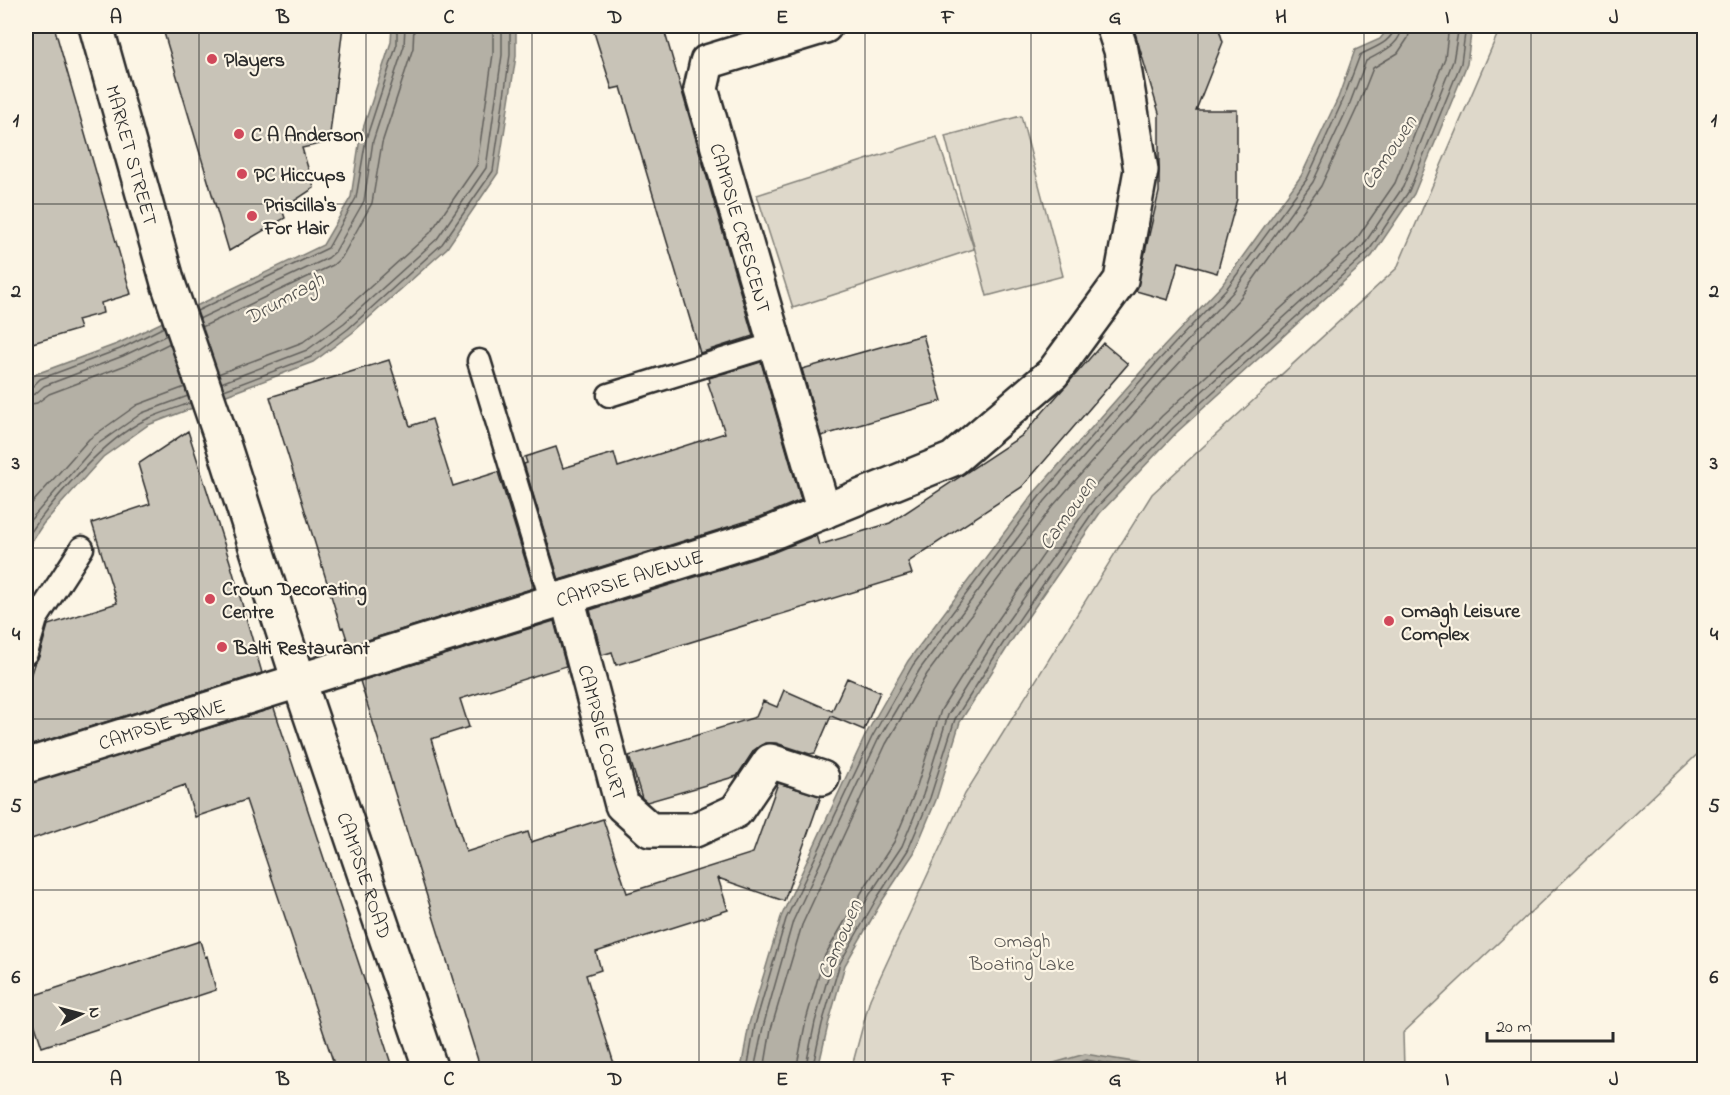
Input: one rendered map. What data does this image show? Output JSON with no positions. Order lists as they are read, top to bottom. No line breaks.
{"streets":{"street":["MARKET STREET","CAMPSIE CRESCENT","CAMPSIE AVENUE","CAMPSIE DRIVE","CAMPSIE COURT","CAMPSIE ROAD"]},"crossings":[["MARKET STREET","CAMPSIE ROAD"],["CAMPSIE CRESCENT","CAMPSIE AVENUE"],["CAMPSIE AVENUE","CAMPSIE DRIVE"],["CAMPSIE AVENUE","CAMPSIE COURT"],["CAMPSIE AVENUE","CAMPSIE ROAD"],["CAMPSIE DRIVE","CAMPSIE ROAD"]],"water":["Camowen","Drumragh"],"parks":["Omagh Boating Lake"],"places":["Players","C A Anderson","PC Hiccups","Priscilla's For Hair","Crown Decorating Centre","Omagh Leisure Complex","Balti Restaurant"],"scale_bar":"20 m","north":"right","grid":{"columns":["A","B","C","D","E","F","G","H","I","J"],"rows":["1","2","3","4","5","6"]}}
